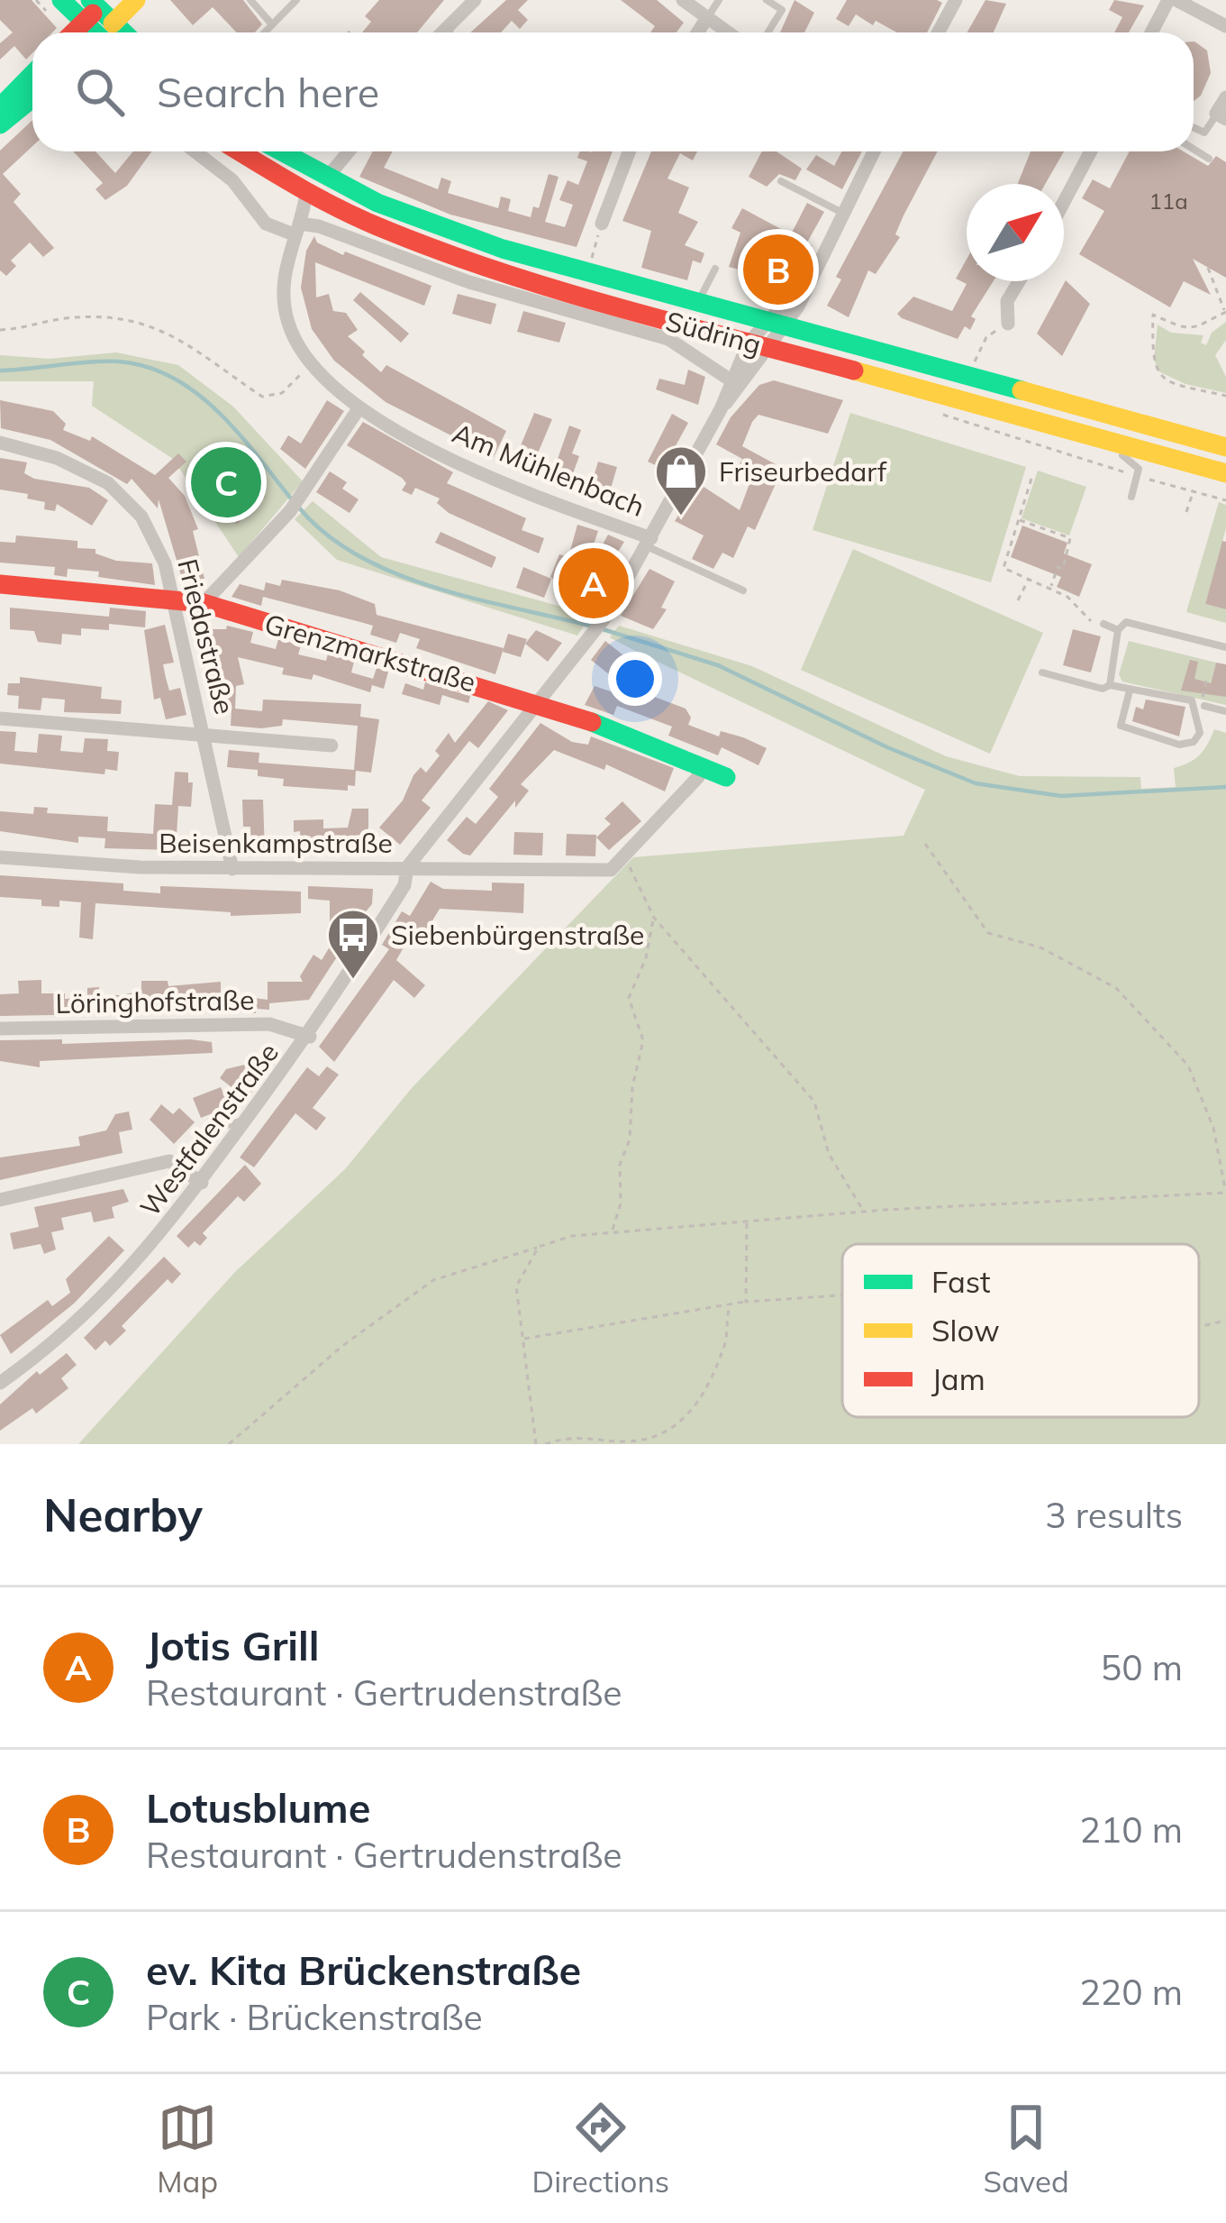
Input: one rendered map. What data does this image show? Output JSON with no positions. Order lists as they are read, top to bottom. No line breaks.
{"streets":{"main road":["Südring","Grenzmarkstraße"],"street":["Am Mühlenbach","Friedastraße","Beisenkampstraße","Löringhofstraße","Westfalenstraße"]},"crossings":[["Südring","Am Mühlenbach"],["Am Mühlenbach","Beisenkampstraße"],["Friedastraße","Grenzmarkstraße"],["Friedastraße","Beisenkampstraße"],["Grenzmarkstraße","Beisenkampstraße"],["Beisenkampstraße","Westfalenstraße"],["Löringhofstraße","Westfalenstraße"]],"places":{"shop":["Friseurbedarf"],"bus stop":["Siebenbürgenstraße"]},"house_numbers":["11a"],"legend":["Fast","Slow","Jam"],"north":"top right","page":{"search":"Search here","pins":["B","C","A"],"heading":["Nearby","3 results"],"list":[{"mark":"A","name":"Jotis Grill","note":"Restaurant · Gertrudenstraße","value":"50 m"},{"mark":"B","name":"Lotusblume","note":"Restaurant · Gertrudenstraße","value":"210 m"},{"mark":"C","name":"ev. Kita Brückenstraße","note":"Park · Brückenstraße","value":"220 m"}],"nav":["Map","Directions","Saved"]}}
